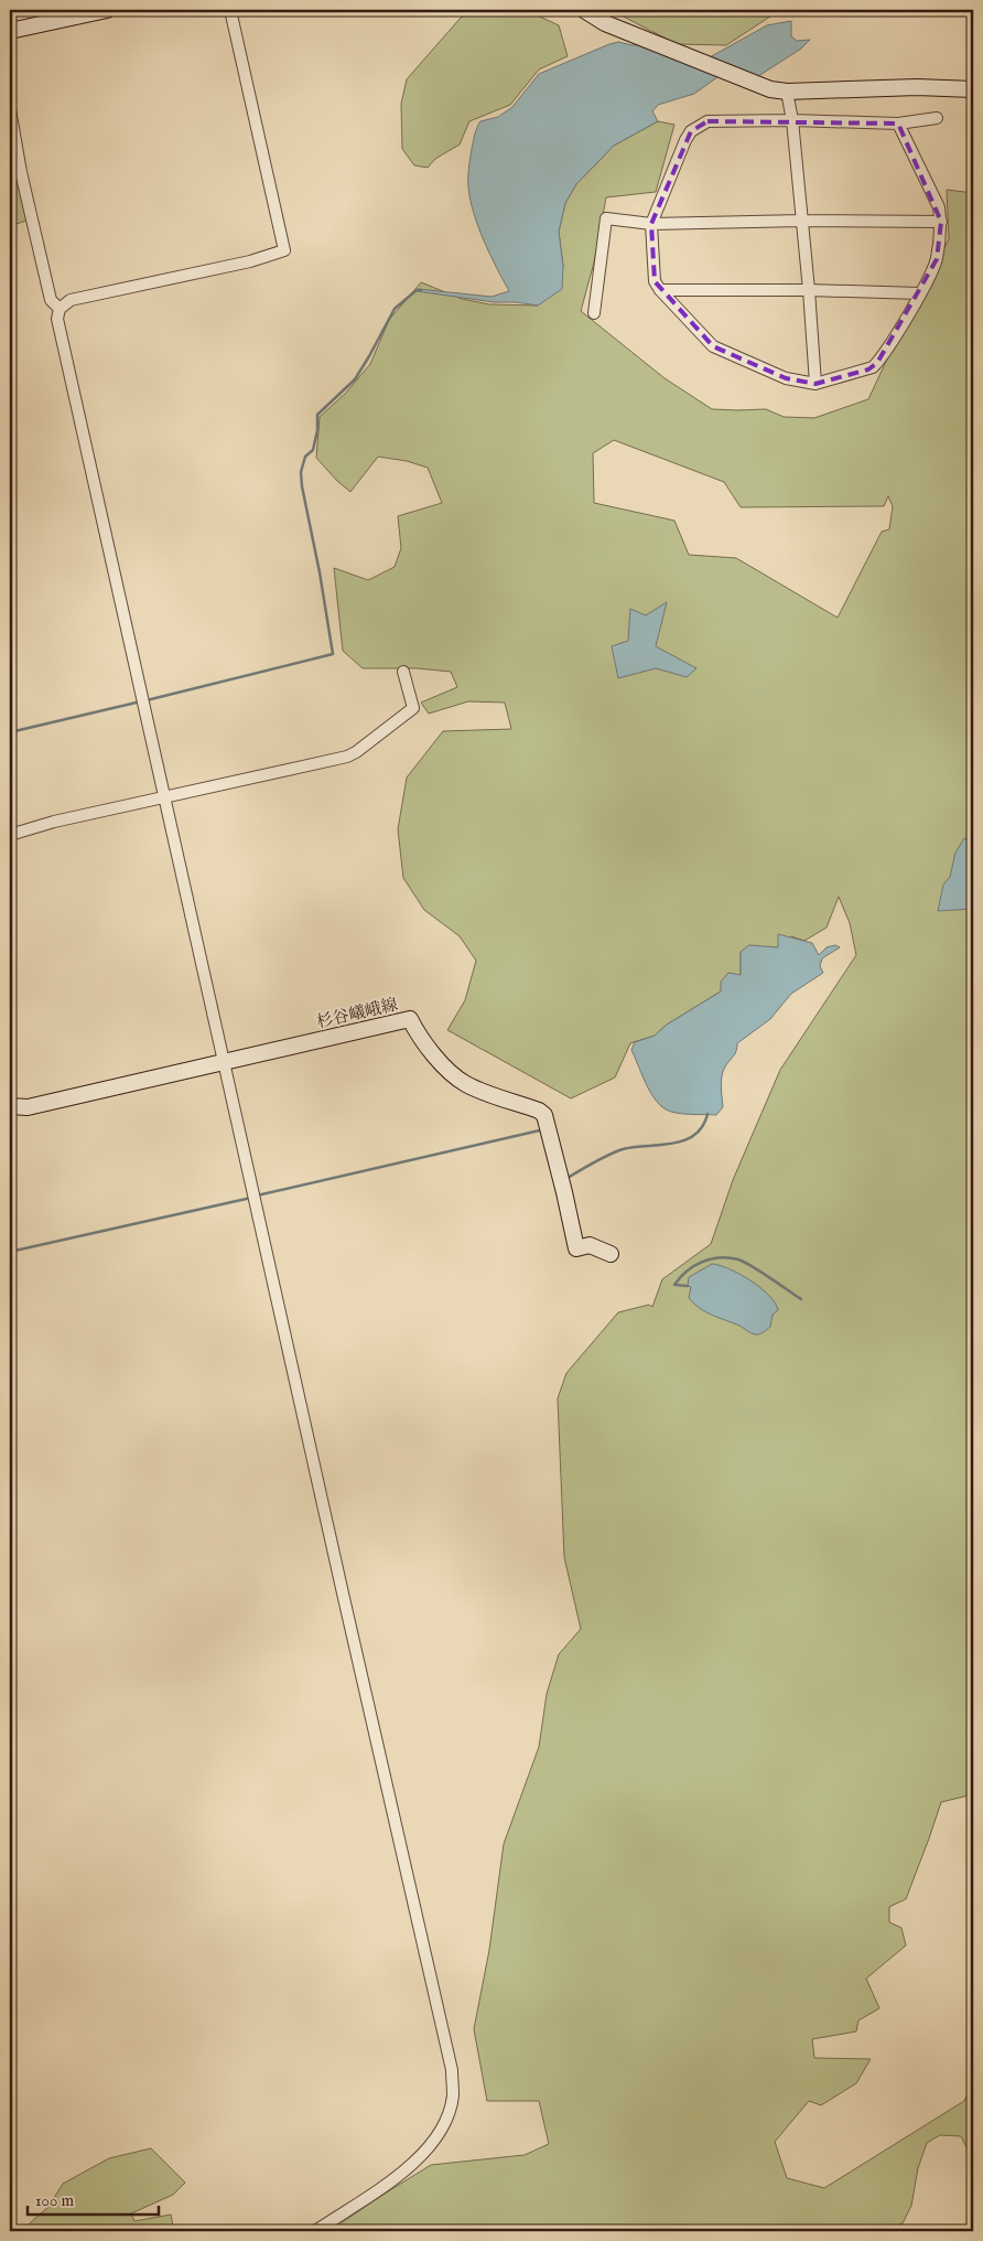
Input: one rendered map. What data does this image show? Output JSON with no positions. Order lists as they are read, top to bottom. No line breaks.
{"streets":{"main road":["杉谷嶬峨線"]},"scale_bar":"100 m"}
